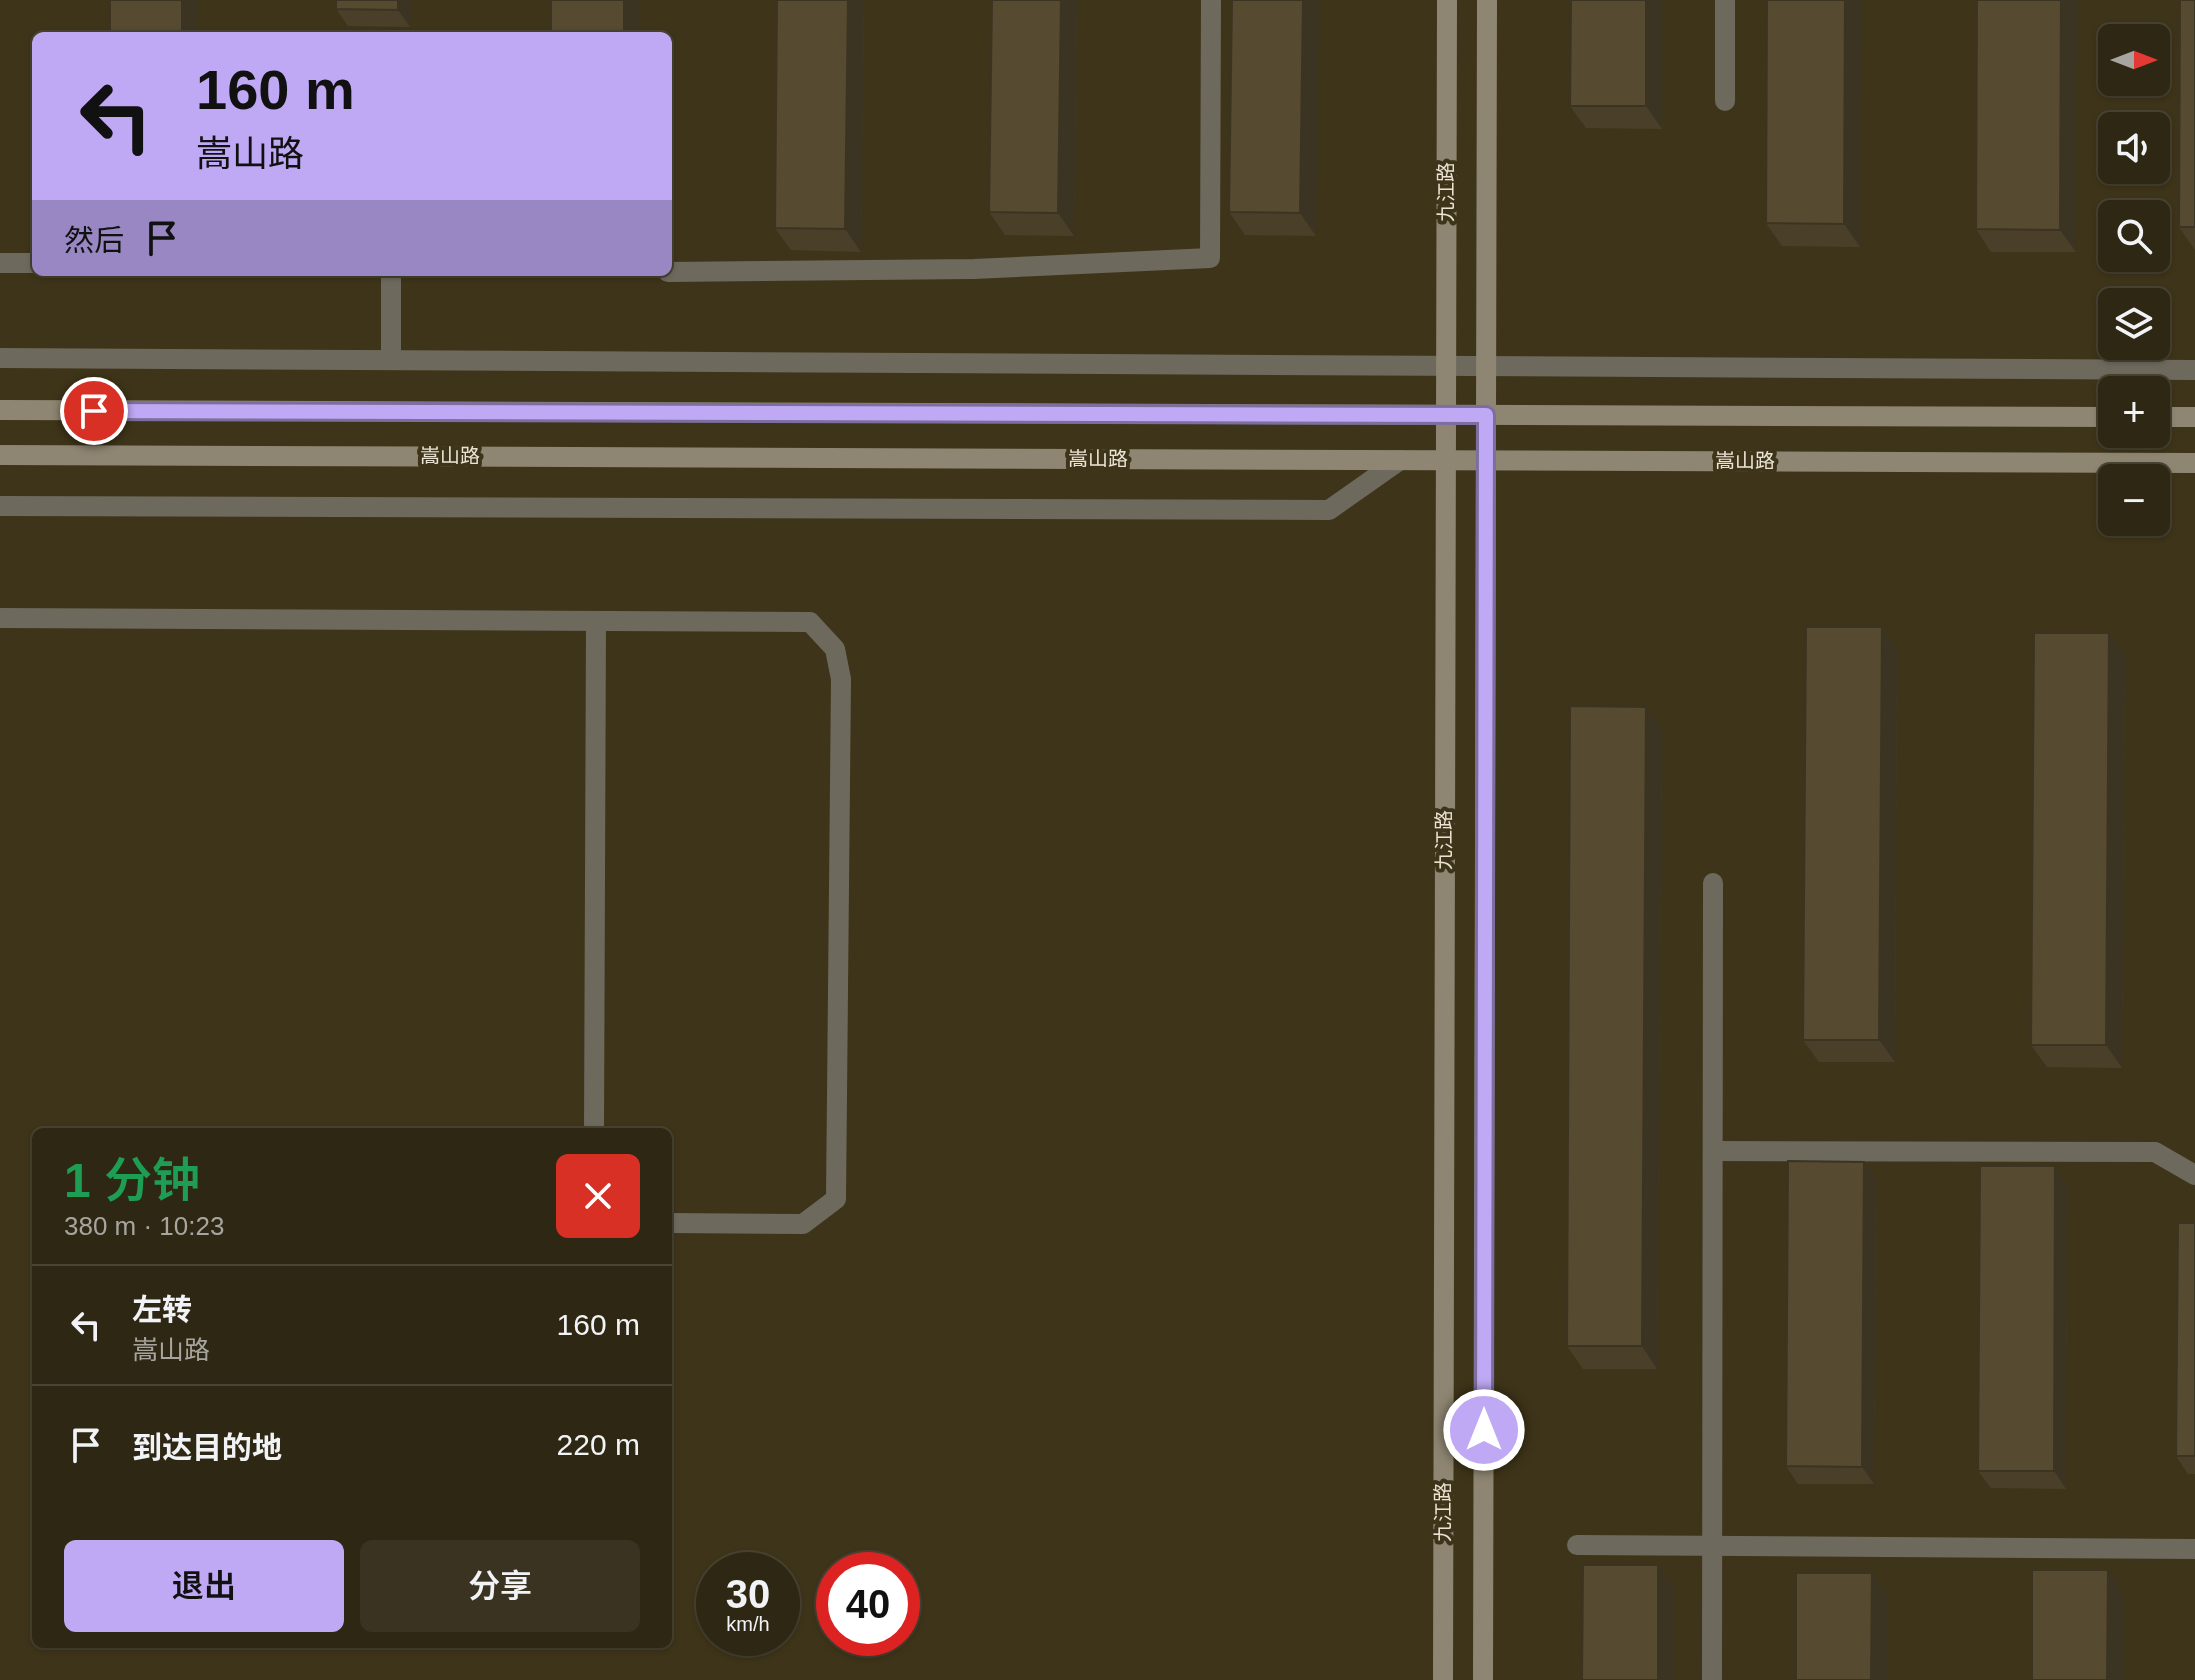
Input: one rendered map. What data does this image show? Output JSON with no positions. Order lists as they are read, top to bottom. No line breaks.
{"streets":{"street":["九江路","嵩山路"]},"crossings":[["九江路","嵩山路"]],"north":"right","page":{"map_buttons":["+","−"],"turn":["160 m","嵩山路"],"then":"然后","heading":["1 分钟","380 m · 10:23"],"list":[{"name":"左转","note":"嵩山路","value":"160 m"},{"name":"到达目的地","value":"220 m"}],"buttons":["退出","分享"],"speed":"30 km/h","limit":"40"}}
